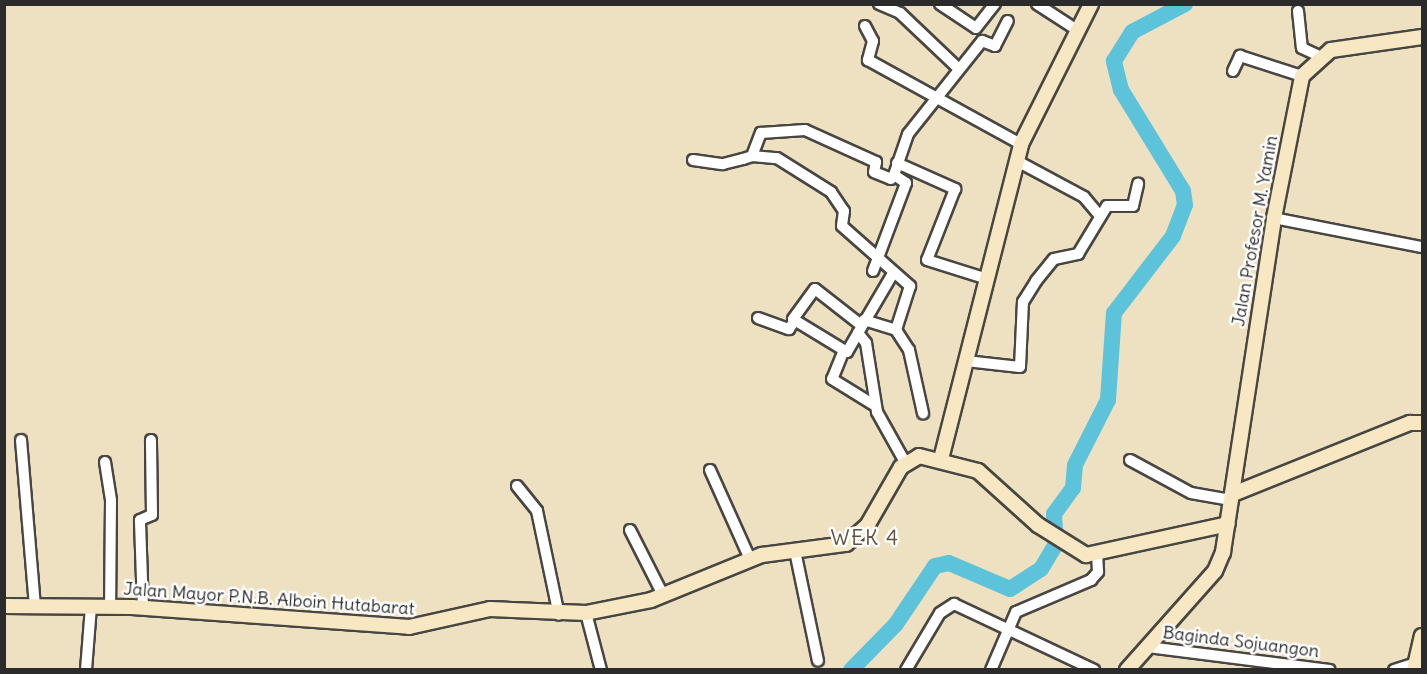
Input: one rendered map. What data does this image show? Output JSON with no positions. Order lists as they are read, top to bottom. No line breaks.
{"streets":{"main road":["Jalan Profesor M. Yamin","Jalan Mayor P.N.B. Alboin Hutabarat"],"street":["Baginda Sojuangon"]},"crossings":[["Jalan Profesor M. Yamin","Baginda Sojuangon"]],"districts":["WEK 4"]}
